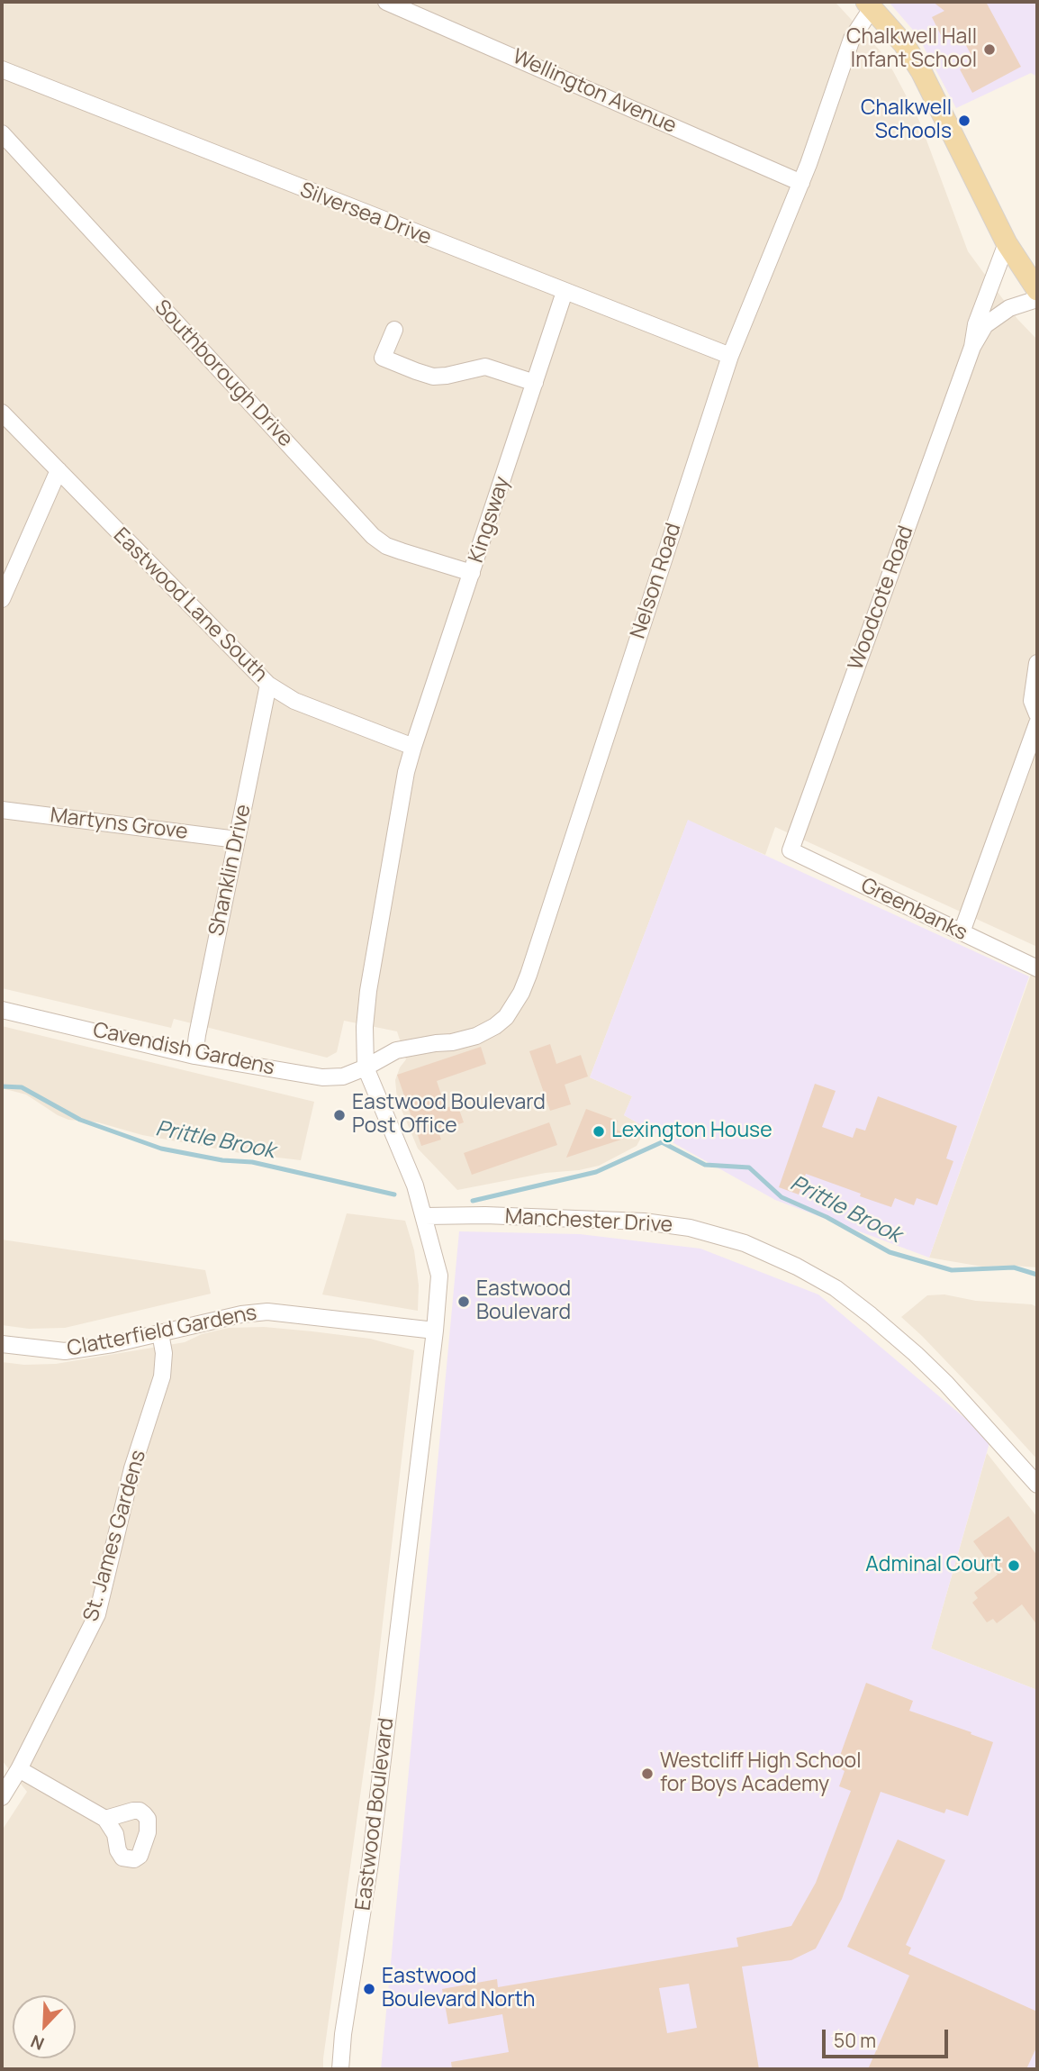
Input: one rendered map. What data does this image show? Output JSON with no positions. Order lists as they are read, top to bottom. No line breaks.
{"streets":{"street":["Wellington Avenue","Silversea Drive","Southborough Drive","Kingsway","Nelson Road","Woodcote Road","Eastwood Lane South","Martyns Grove","Shanklin Drive","Greenbanks","Cavendish Gardens","Manchester Drive","Clatterfield Gardens","St. James Gardens","Eastwood Boulevard"]},"crossings":[["Wellington Avenue","Nelson Road"],["Silversea Drive","Kingsway"],["Silversea Drive","Nelson Road"],["Southborough Drive","Kingsway"],["Kingsway","Eastwood Lane South"],["Kingsway","Eastwood Boulevard"],["Nelson Road","Cavendish Gardens"],["Nelson Road","Eastwood Boulevard"],["Woodcote Road","Greenbanks"],["Eastwood Lane South","Shanklin Drive"],["Eastwood Lane South","Eastwood Boulevard"],["Martyns Grove","Shanklin Drive"],["Shanklin Drive","Cavendish Gardens"],["Cavendish Gardens","Eastwood Boulevard"],["Manchester Drive","Eastwood Boulevard"],["Clatterfield Gardens","St. James Gardens"],["Clatterfield Gardens","Eastwood Boulevard"]],"water":["Prittle Brook"],"places":["Chalkwell Hall Infant School","Chalkwell Schools","Eastwood Boulevard Post Office","Lexington House","Eastwood Boulevard","Adminal Court","Westcliff High School for Boys Academy","Eastwood Boulevard North"],"scale_bar":"50 m","north":"bottom left"}
